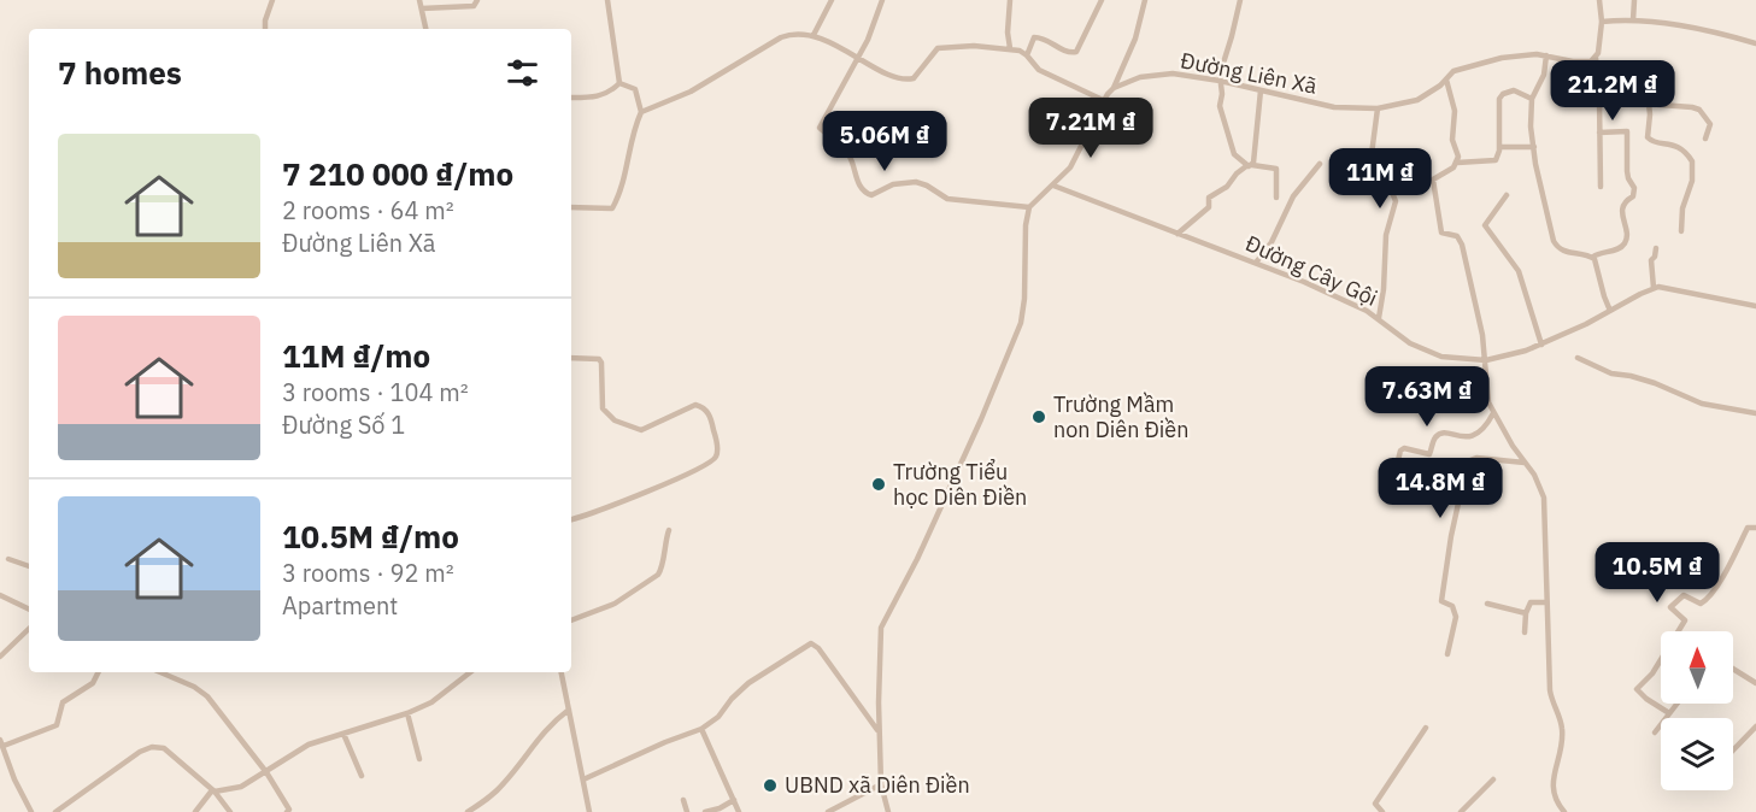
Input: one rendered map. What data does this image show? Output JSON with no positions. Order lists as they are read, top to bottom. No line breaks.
{"streets":{"street":["Đường Liên Xã","Đường Cây Gội"]},"crossings":[["Đường Liên Xã","Đường Cây Gội"]],"places":["Trường Mầm non Diên Điền","Trường Tiểu học Diên Điền","UBND xã Diên Điền"],"north":"top","page":{"heading":"7 homes","price":["21.2M ₫","7.21M ₫","5.06M ₫","11M ₫","7.63M ₫","14.8M ₫","10.5M ₫"],"list":[{"name":"7 210 000 ₫/mo","note":"2 rooms · 64 m² · Đường Liên Xã"},{"name":"11M ₫/mo","note":"3 rooms · 104 m² · Đường Số 1"},{"name":"10.5M ₫/mo","note":"3 rooms · 92 m² · Apartment"}]}}
